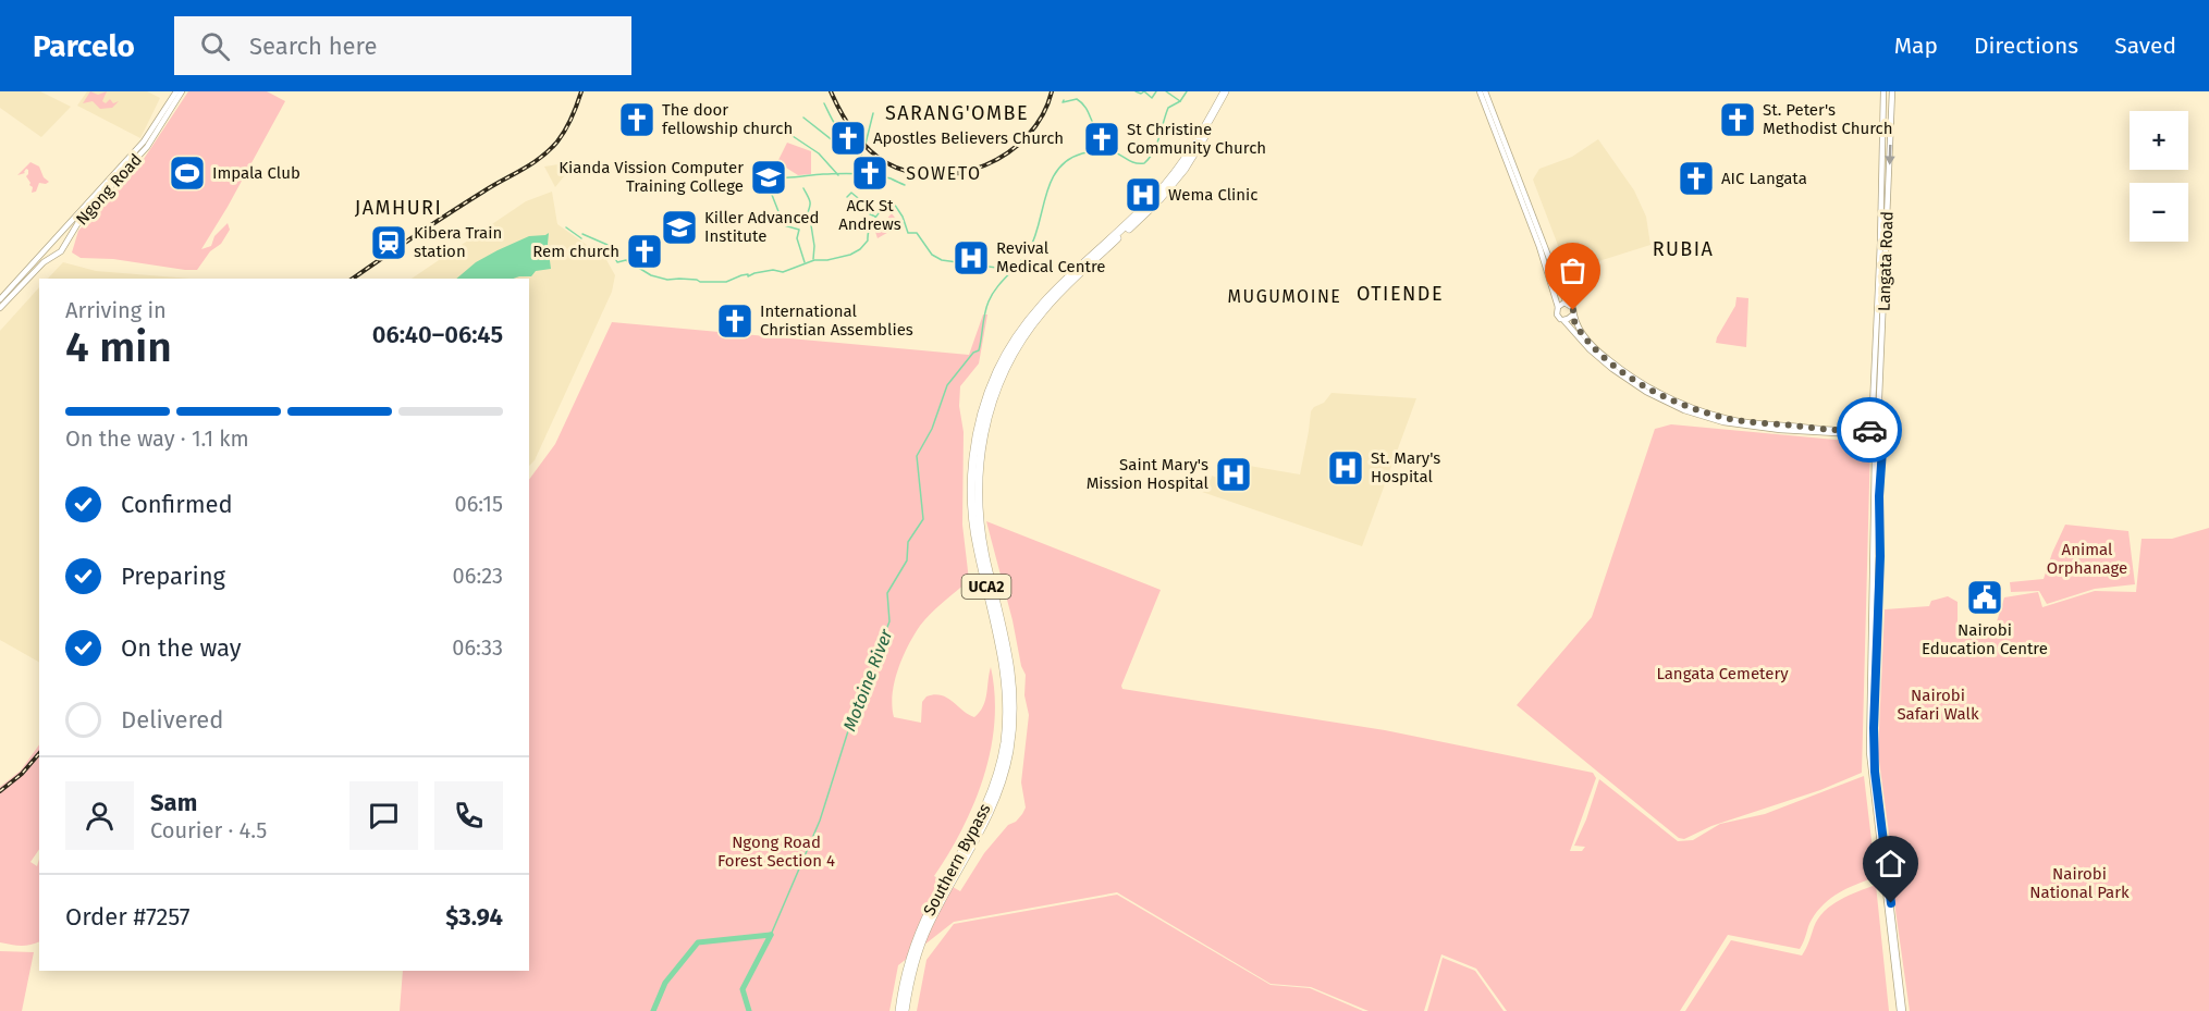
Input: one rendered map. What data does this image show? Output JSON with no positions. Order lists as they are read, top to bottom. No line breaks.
{"streets":{"highway":["UCA2","Southern Bypass"],"main road":["Ngong Road","Langata Road"]},"districts":["SARANG'OMBE","SOWETO","JAMHURI","RUBIA","OTIENDE","MUGUMOINE"],"water":["Motoine River"],"parks":["Animal Orphanage","Langata Cemetery","Nairobi Safari Walk","Ngong Road Forest Section 4","Nairobi National Park"],"places":{"church":["The door fellowship church","St. Peter's Methodist Church","Apostles Believers Church","St Christine Community Church","ACK St Andrews","AIC Langata","Rem church","International Christian Assemblies"],"sports":["Impala Club"],"school or university":["Kianda Vission Computer Training College","Killer Advanced Institute"],"hospital":["Wema Clinic","Revival Medical Centre","St. Mary's Hospital","Saint Mary's Mission Hospital"],"station":["Kibera Train station"],"public building":["Nairobi Education Centre"]},"page":{"header":"Parcelo","search":"Search here","nav":["Map","Directions","Saved"],"map_buttons":["+","−"],"heading":["4 min","Arriving in","06:40–06:45"],"panel":["Sam","Courier · 4.5","Order #7257","$3.94"],"bar":"On the way · 1.1 km","list":[["Confirmed","06:15"],["Preparing","06:23"],["On the way","06:33"],"Delivered"]}}
